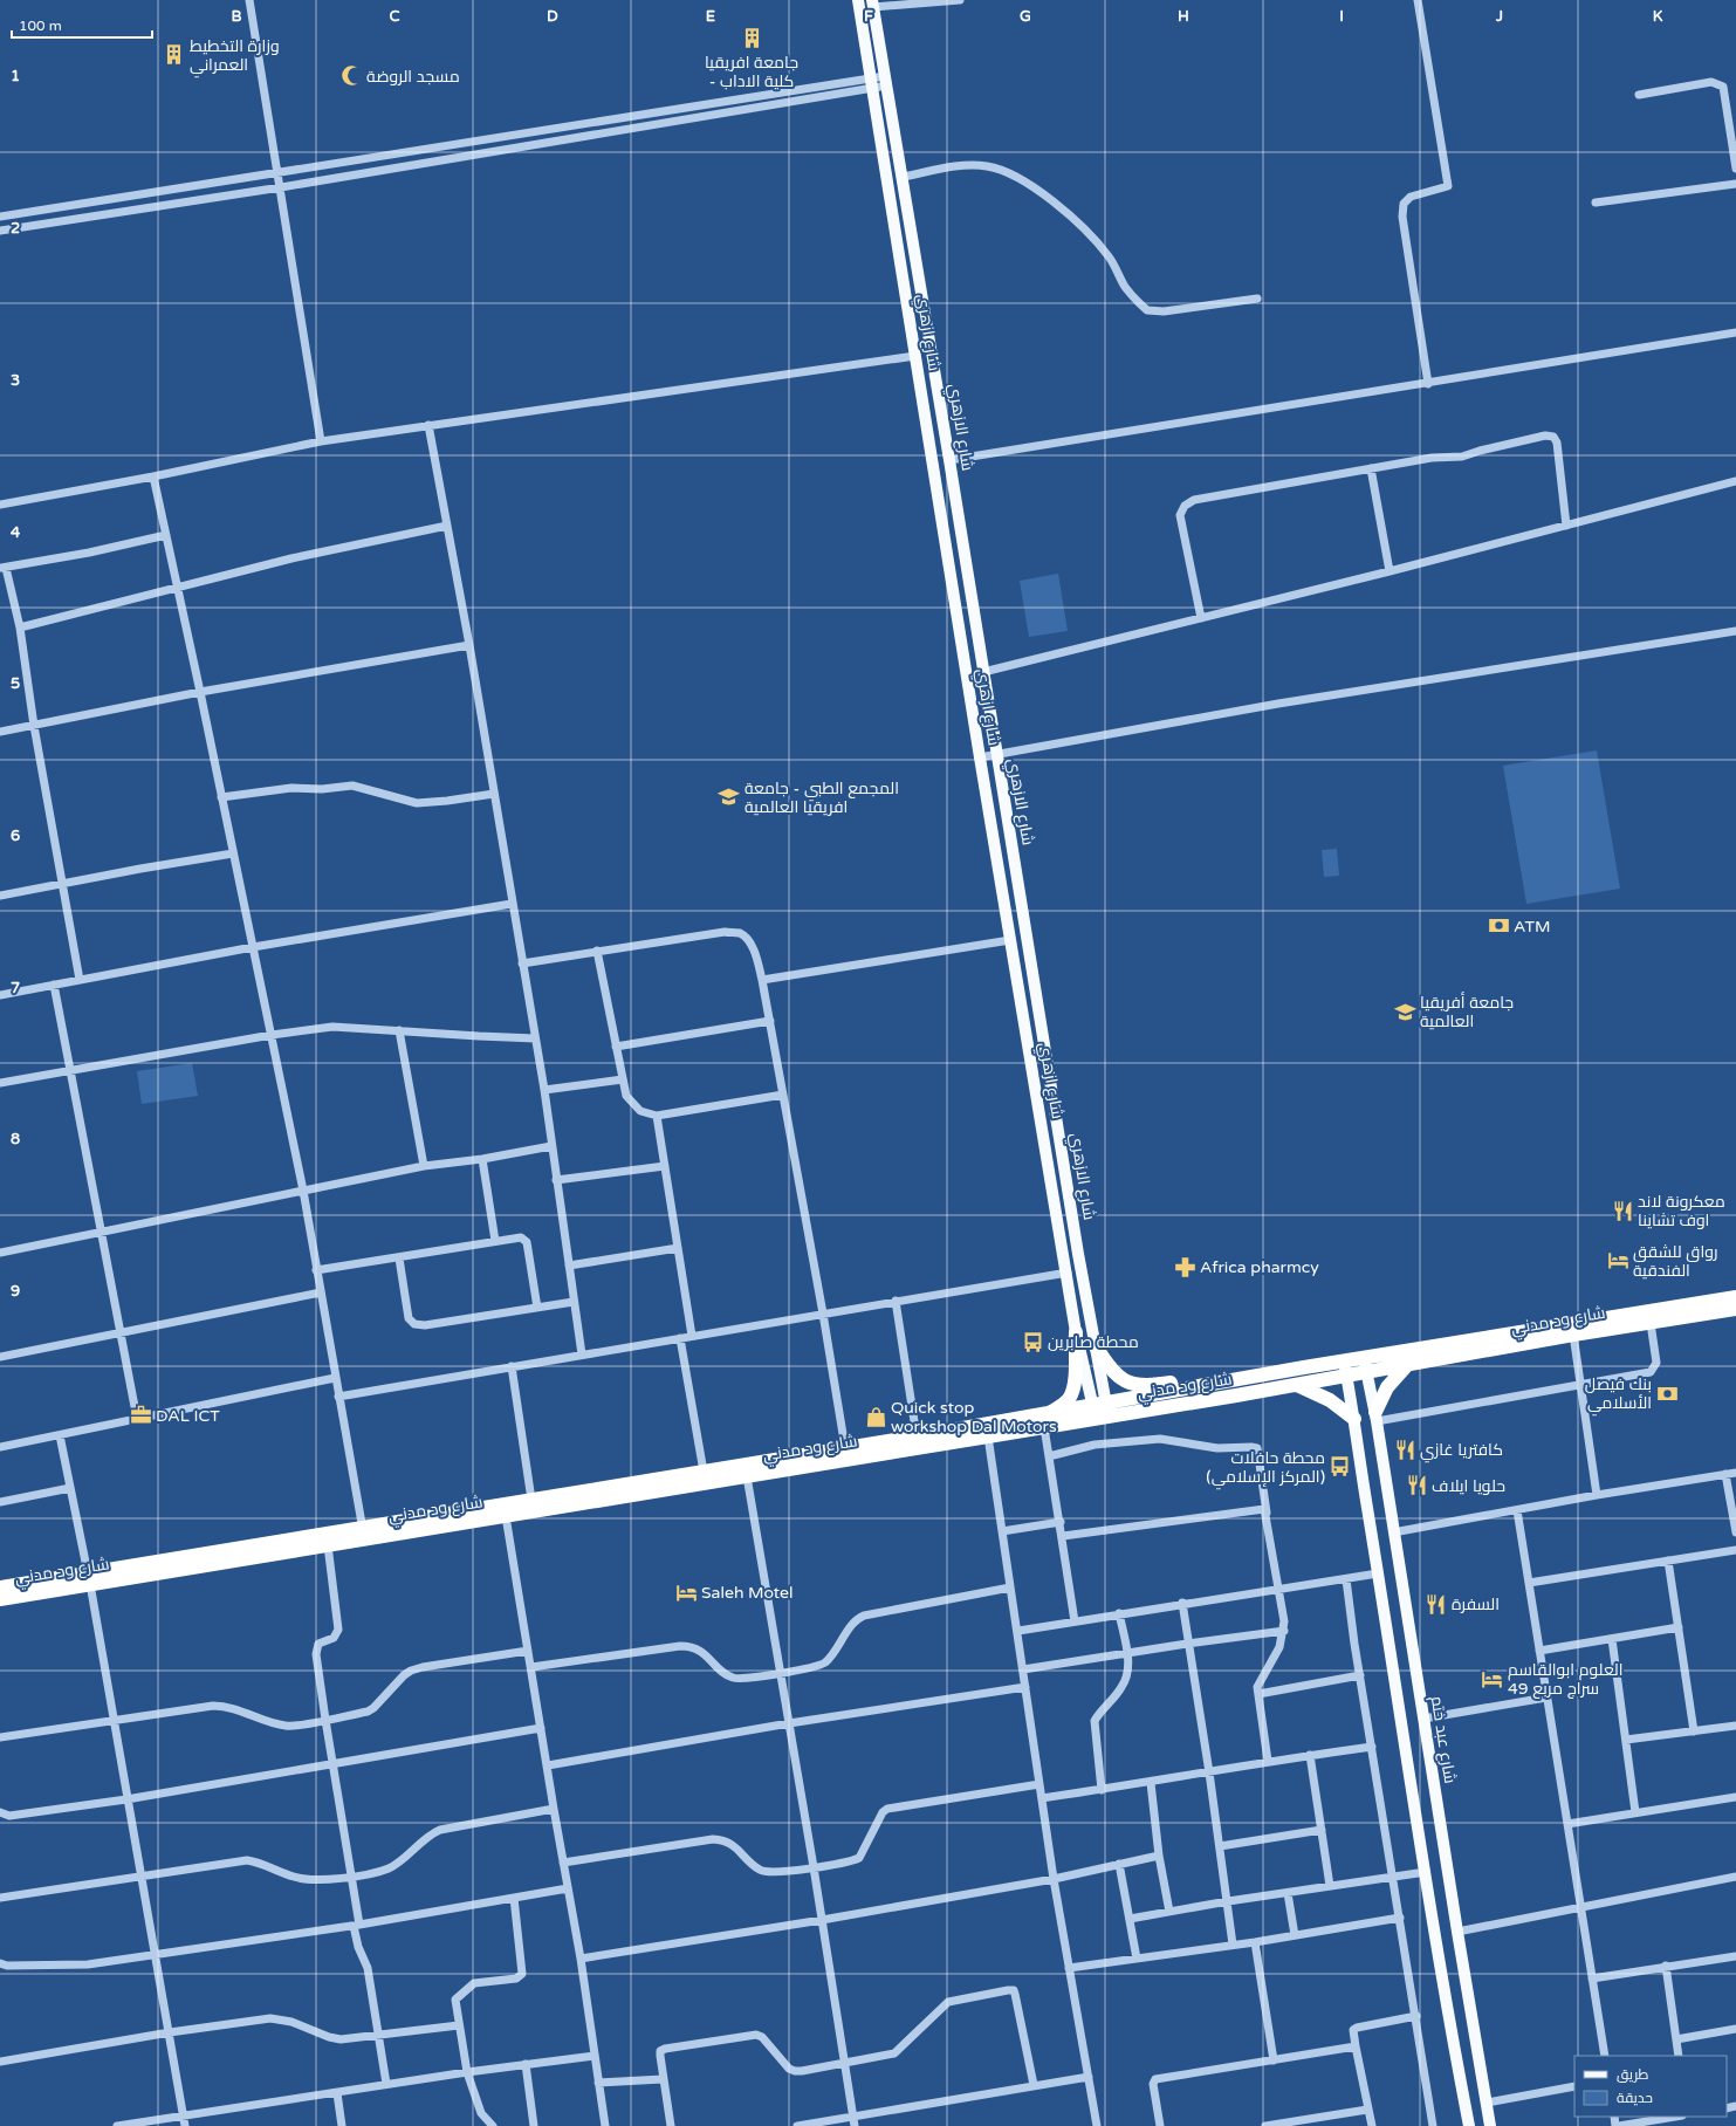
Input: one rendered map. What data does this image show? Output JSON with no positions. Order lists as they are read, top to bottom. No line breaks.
{"streets":{"highway":["شارع ود مدني"],"main road":["شارع ازهري","شارع الازهري","شارع عبد ختم"]},"crossings":[["شارع ازهري","شارع الازهري"],["شارع ازهري","شارع ود مدني"],["شارع الازهري","شارع ود مدني"],["شارع ود مدني","شارع عبد ختم"]],"places":{"building":["جامعة افريقيا - كلية الاداب","وزارة التخطيط العمراني"],"mosque":["مسجد الروضة"],"school or university":["المجمع الطبي - جامعة افريقيا العالمية","جامعة أفريقيا العالمية"],"bank":["ATM","بنك فيصل الأسلامي"],"restaurant":["معكرونة لاند اوف تشاينا","كافتريا غازي","حلويا ايلاف","السفرة"],"hotel":["رواق للشقق الفندقية","Saleh Motel","العلوم ابوالقاسم سراج مربع 49"],"pharmacy":["Africa pharmcy"],"bus stop":["محطة صابرين","محطة حافلات (المركز الإسلامي)"],"office":["DAL ICT"],"shop":["Quick stop workshop Dal Motors"]},"legend":["طريق","حديقة"],"scale_bar":"100 m","grid":{"columns":["B","C","D","E","F","G","H","I","J","K"],"rows":["1","2","3","4","5","6","7","8","9"]}}
